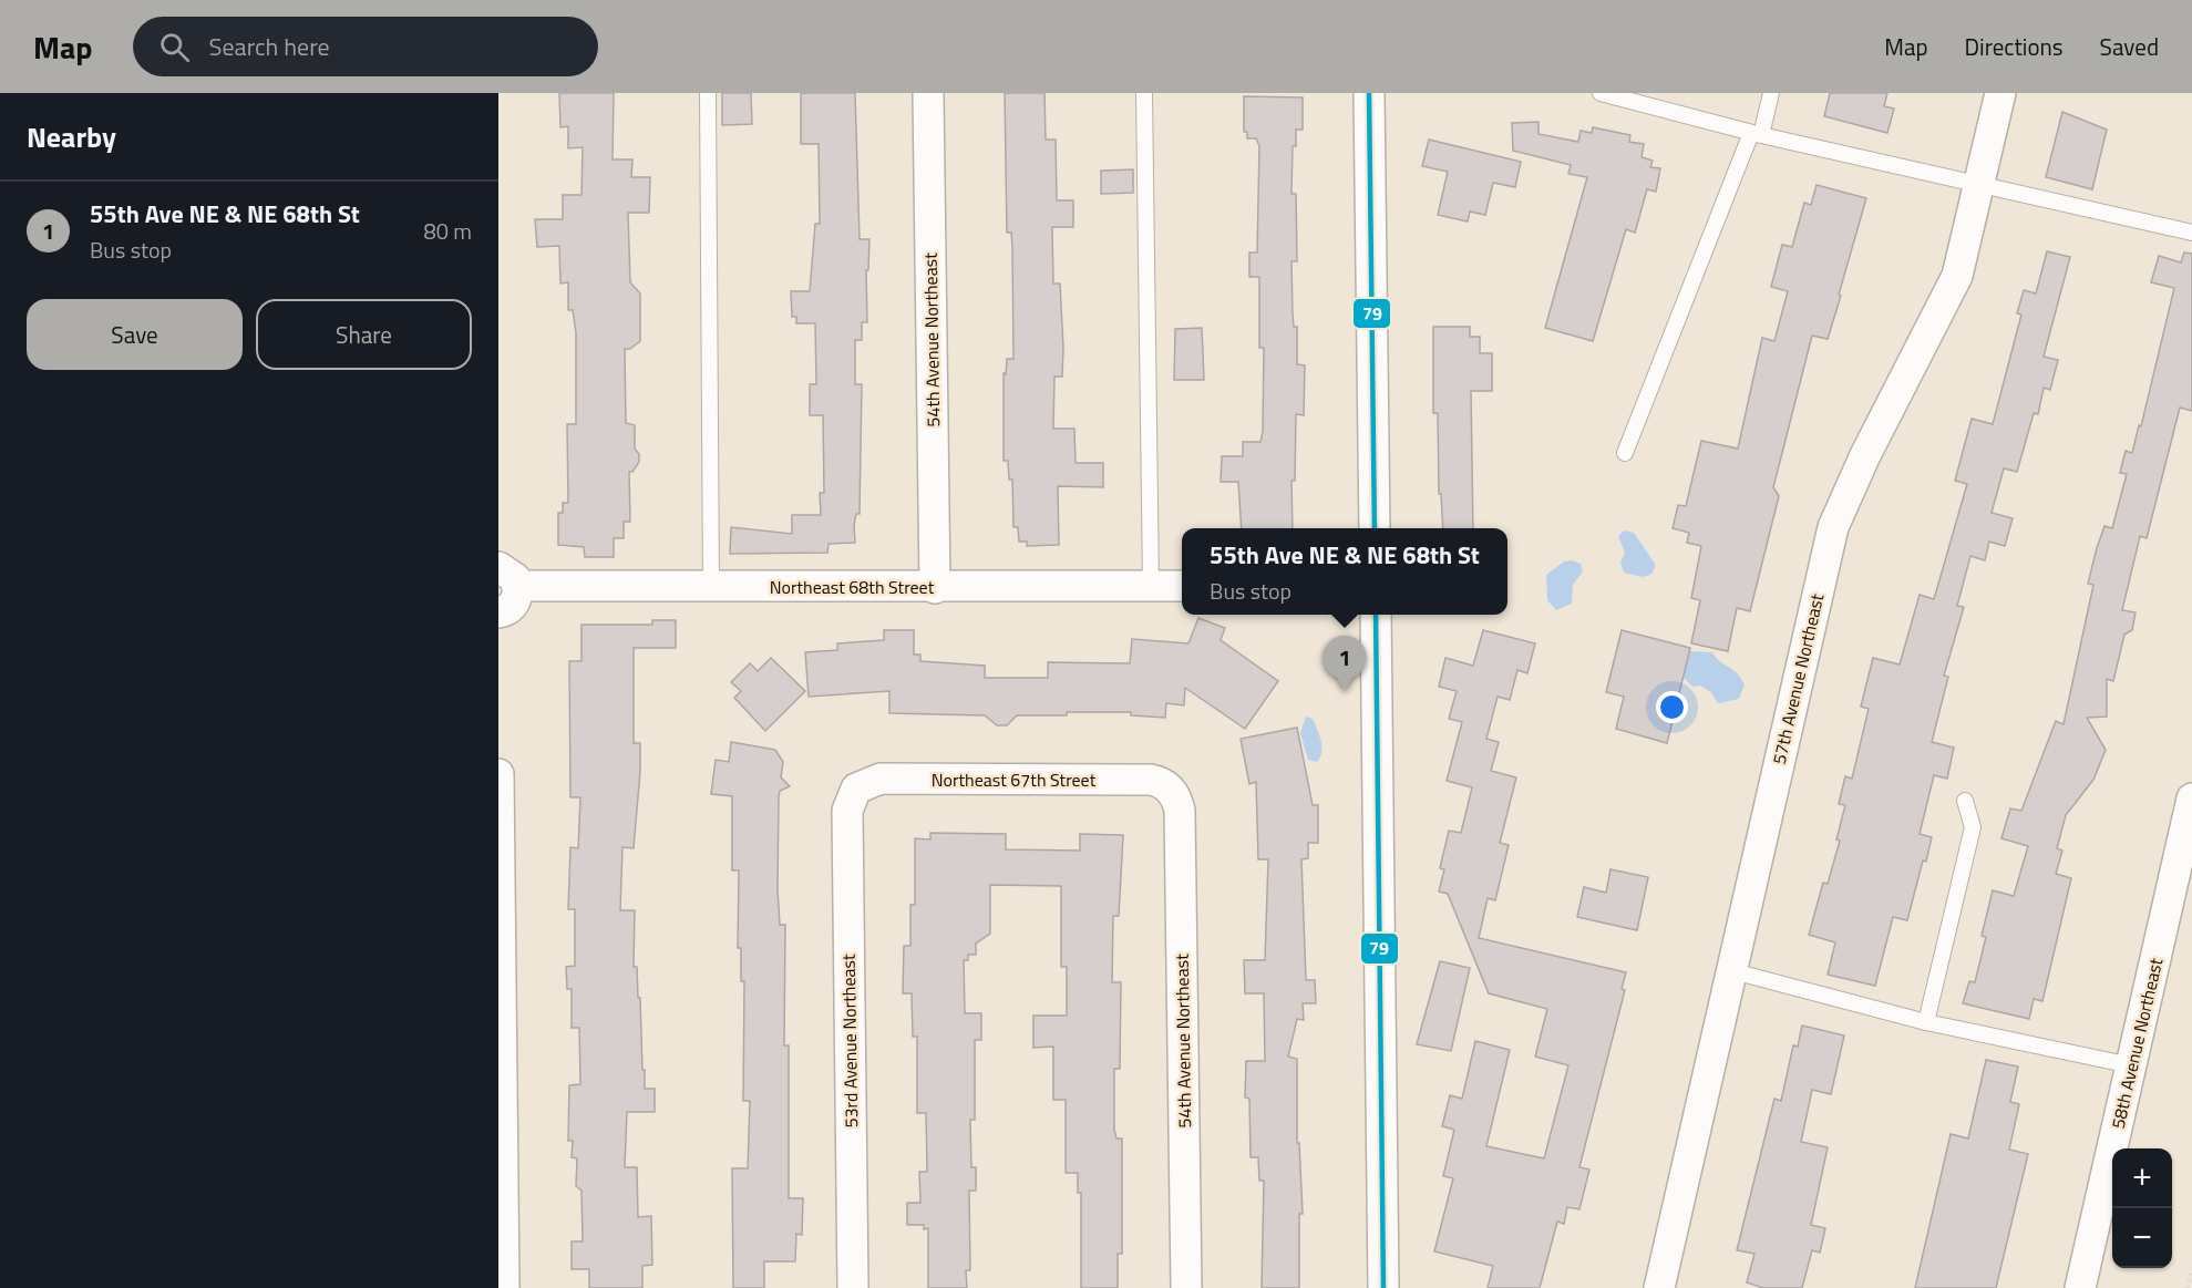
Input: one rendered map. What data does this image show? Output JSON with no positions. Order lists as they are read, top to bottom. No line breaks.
{"streets":{"street":["54th Avenue Northeast","Northeast 68th Street","57th Avenue Northeast","Northeast 67th Street","53rd Avenue Northeast","58th Avenue Northeast"]},"crossings":[["54th Avenue Northeast","Northeast 68th Street"],["54th Avenue Northeast","Northeast 67th Street"],["Northeast 67th Street","53rd Avenue Northeast"]],"lines":["transit line 79"],"page":{"header":"Map","search":"Search here","nav":["Map","Directions","Saved"],"heading":"Nearby","list":[{"mark":"1","name":"55th Ave NE & NE 68th St","note":"Bus stop","value":"80 m"}],"buttons":["Save","Share"],"popup":["55th Ave NE & NE 68th St","Bus stop"],"pins":"1","map_buttons":["+","−"]}}
